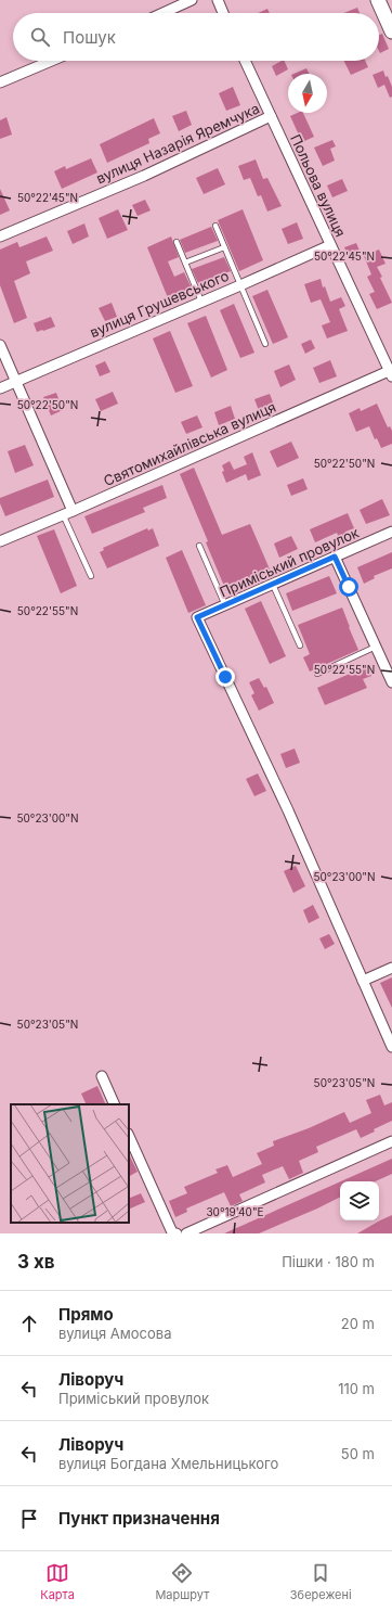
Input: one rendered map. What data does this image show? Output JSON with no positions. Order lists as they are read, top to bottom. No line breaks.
{"streets":{"street":["вулиця Назарія Яремчука","Польова вулиця","вулиця Грушевського","Святомихайлівська вулиця","Приміський провулок"]},"crossings":[["вулиця Назарія Яремчука","Польова вулиця"],["Польова вулиця","вулиця Грушевського"],["Польова вулиця","Святомихайлівська вулиця"]],"north":"bottom","page":{"search":"Пошук","heading":["3 хв","Пішки · 180 m"],"list":[["Прямо","вулиця Амосова","20 m"],["Ліворуч","Приміський провулок","110 m"],["Ліворуч","вулиця Богдана Хмельницького","50 m"],"Пункт призначення"],"nav":["Карта","Маршрут","Збережені"]},"coordinates":["50°22'45\"N","50°22'50\"N","50°22'55\"N","50°23'00\"N","50°23'05\"N","30°19'40\"E"]}
